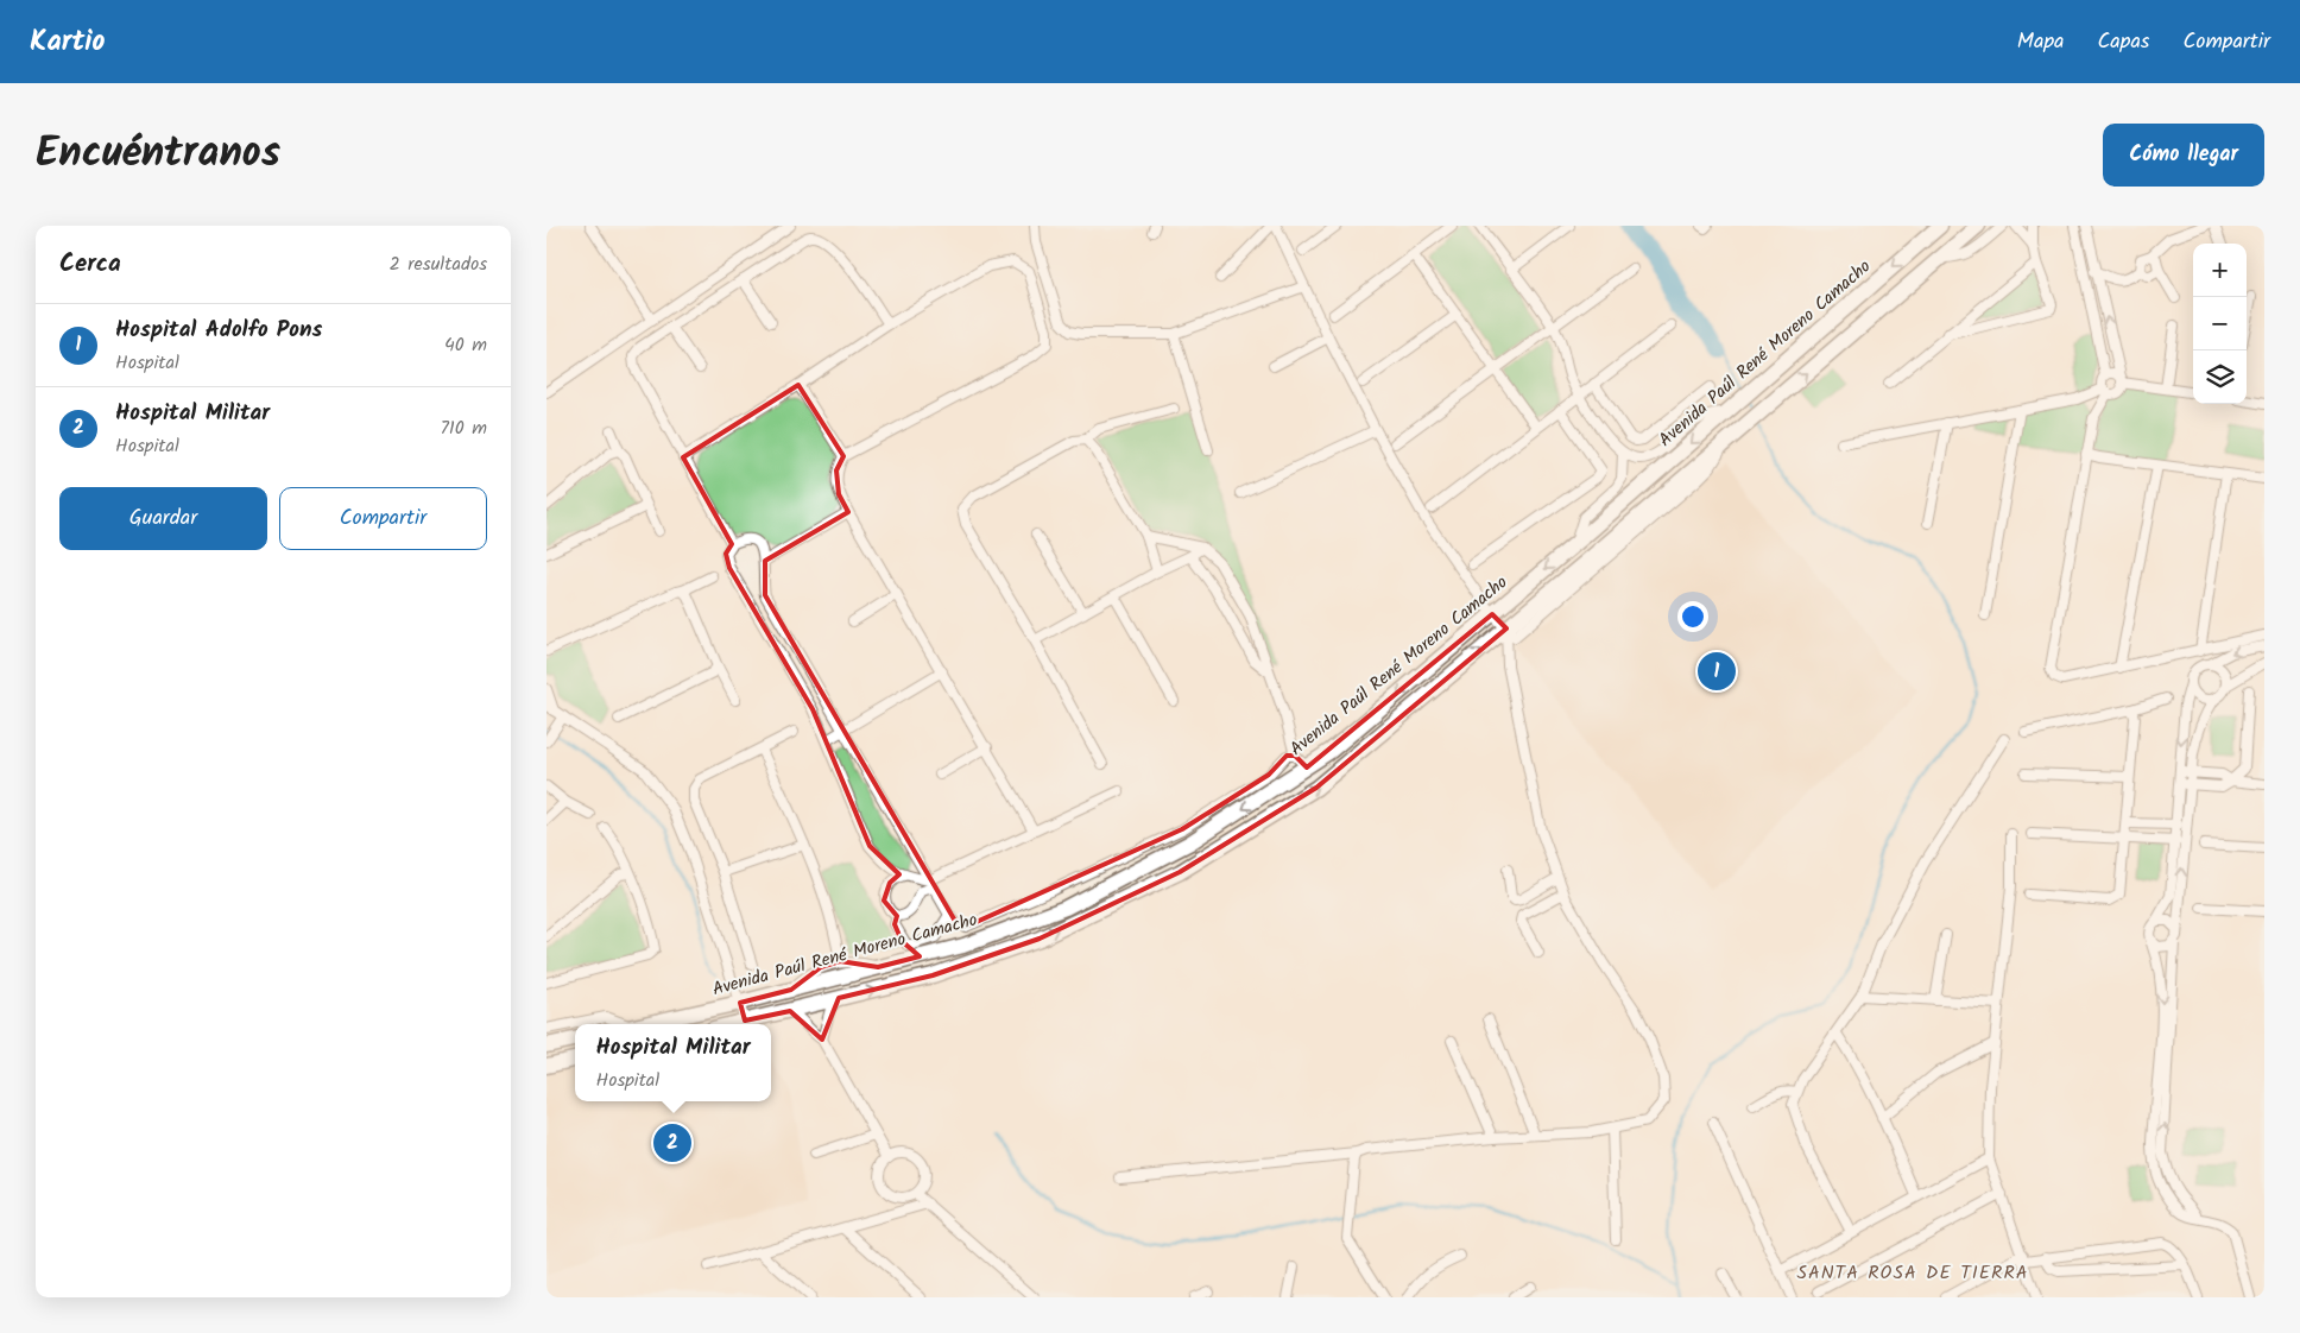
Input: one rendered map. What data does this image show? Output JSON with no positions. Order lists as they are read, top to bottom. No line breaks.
{"streets":{"main road":["Avenida Paúl René Moreno Camacho"]},"districts":["SANTA ROSA DE TIERRA"],"page":{"header":"Kartio","nav":["Mapa","Capas","Compartir"],"title":"Encuéntranos","buttons":["Cómo llegar",["Guardar","Compartir"]],"heading":["Cerca","2 resultados"],"map_buttons":["+","−"],"list":[{"mark":"1","name":"Hospital Adolfo Pons","note":"Hospital","value":"40 m"},{"mark":"2","name":"Hospital Militar","note":"Hospital","value":"710 m"}],"pins":["1","2"],"popup":["Hospital Militar","Hospital"]}}
